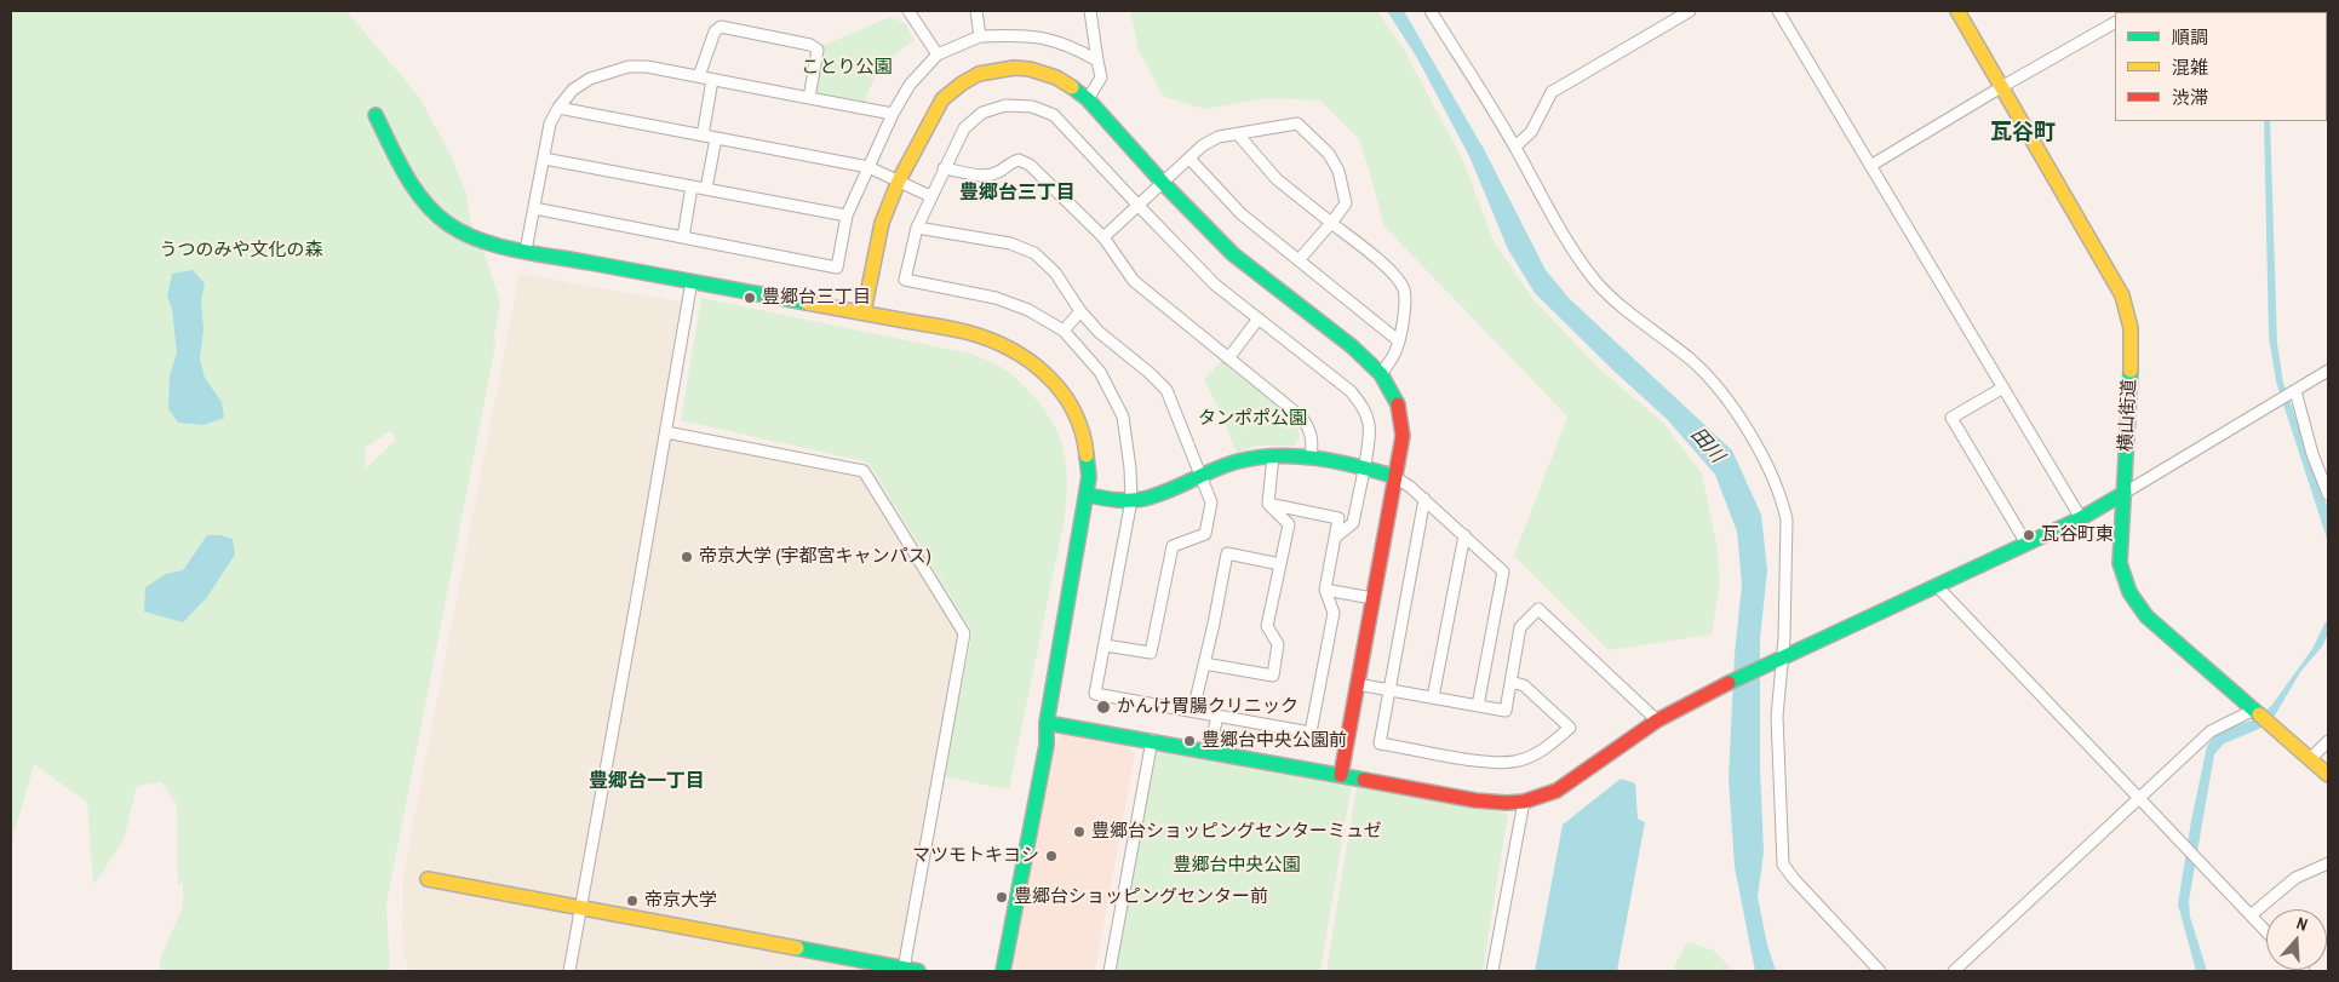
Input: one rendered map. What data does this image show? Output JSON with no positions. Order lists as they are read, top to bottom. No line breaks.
{"streets":{"street":["横山街道"]},"districts":["瓦谷町","豊郷台三丁目","豊郷台一丁目"],"water":["田川"],"parks":["ことり公園","うつのみや文化の森","タンポポ公園","豊郷台中央公園"],"places":["豊郷台三丁目","瓦谷町東","帝京大学 (宇都宮キャンパス)","かんけ胃腸クリニック","豊郷台中央公園前","豊郷台ショッピングセンターミュゼ","マツモトキヨシ","豊郷台ショッピングセンター前","帝京大学"],"legend":["順調","混雑","渋滞"],"north":"top"}
